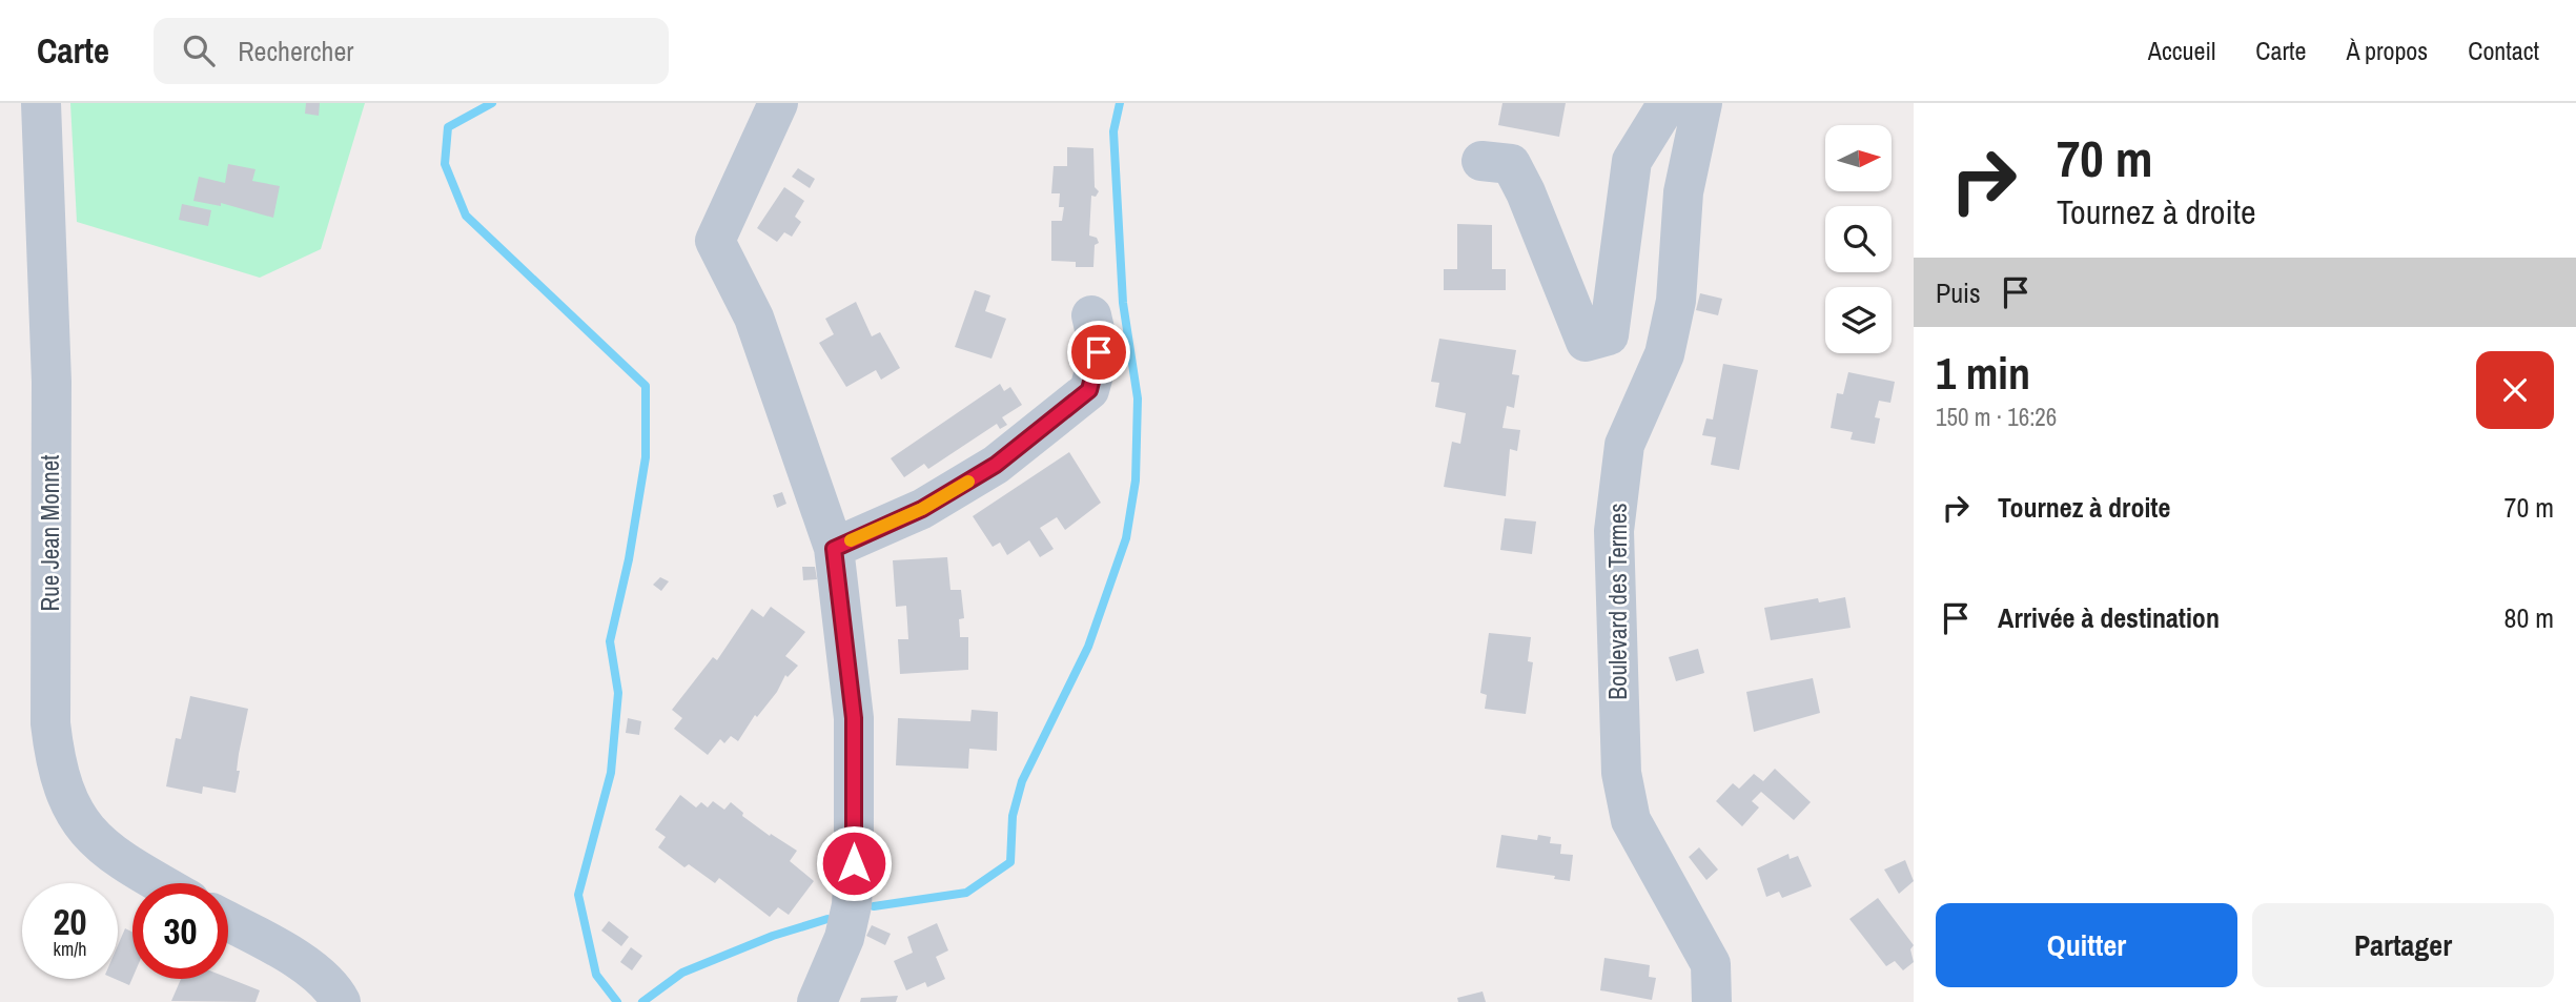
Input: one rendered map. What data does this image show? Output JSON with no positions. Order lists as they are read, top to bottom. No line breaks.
{"streets":{"street":["Rue Jean Monnet","Boulevard des Termes"]},"north":"right","page":{"header":"Carte","search":"Rechercher","nav":["Accueil","Carte","À propos","Contact"],"turn":["70 m","Tournez à droite"],"then":"Puis","heading":["1 min","150 m · 16:26"],"list":[{"name":"Tournez à droite","value":"70 m"},{"name":"Arrivée à destination","value":"80 m"}],"speed":"20 km/h","limit":"30","buttons":["Quitter","Partager"]}}
